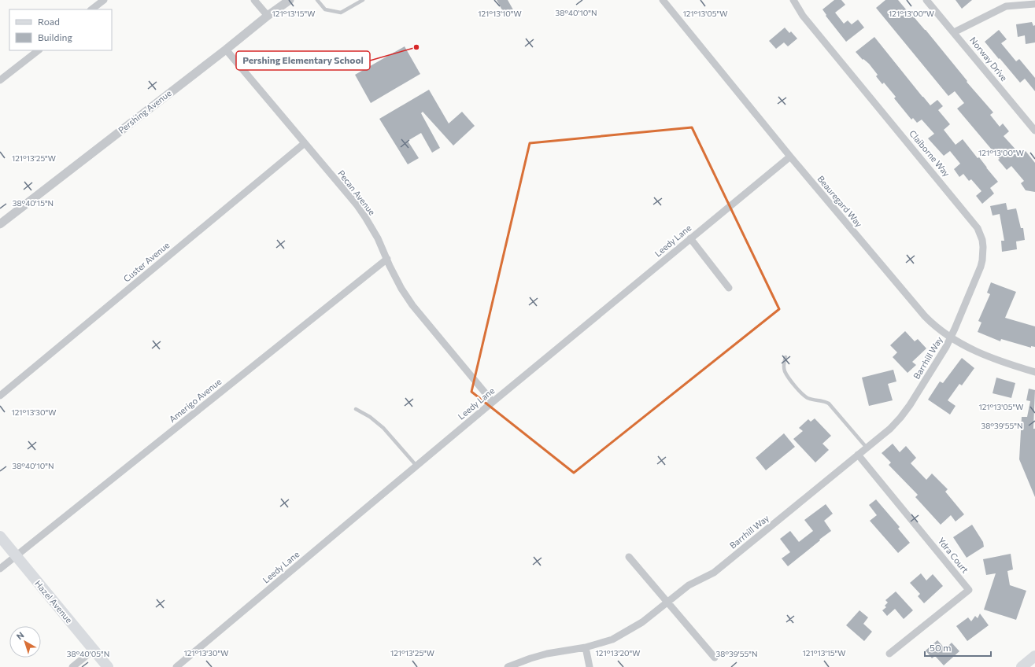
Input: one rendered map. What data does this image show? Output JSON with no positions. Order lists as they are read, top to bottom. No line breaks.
{"streets":{"main road":["Hazel Avenue"],"street":["Norway Drive","Pershing Avenue","Claiborne Way","Pecan Avenue","Beauregard Way","Leedy Lane","Custer Avenue","Barrhill Way","Amerigo Avenue","Ydra Court"]},"crossings":[["Pershing Avenue","Pecan Avenue"],["Claiborne Way","Beauregard Way"],["Claiborne Way","Barrhill Way"],["Pecan Avenue","Leedy Lane"],["Pecan Avenue","Custer Avenue"],["Pecan Avenue","Amerigo Avenue"],["Beauregard Way","Leedy Lane"],["Beauregard Way","Barrhill Way"],["Barrhill Way","Ydra Court"],["Amerigo Avenue","Hazel Avenue"]],"places":["Pershing Elementary School"],"legend":["Road","Building"],"scale_bar":"50 m","north":"top left","coordinates":["38°40'10\"N","121°13'00\"W","121°13'15\"W","121°13'10\"W","121°13'05\"W","121°13'25\"W","38°40'15\"N","121°13'30\"W","38°39'55\"N","121°13'20\"W","38°40'05\"N"]}
